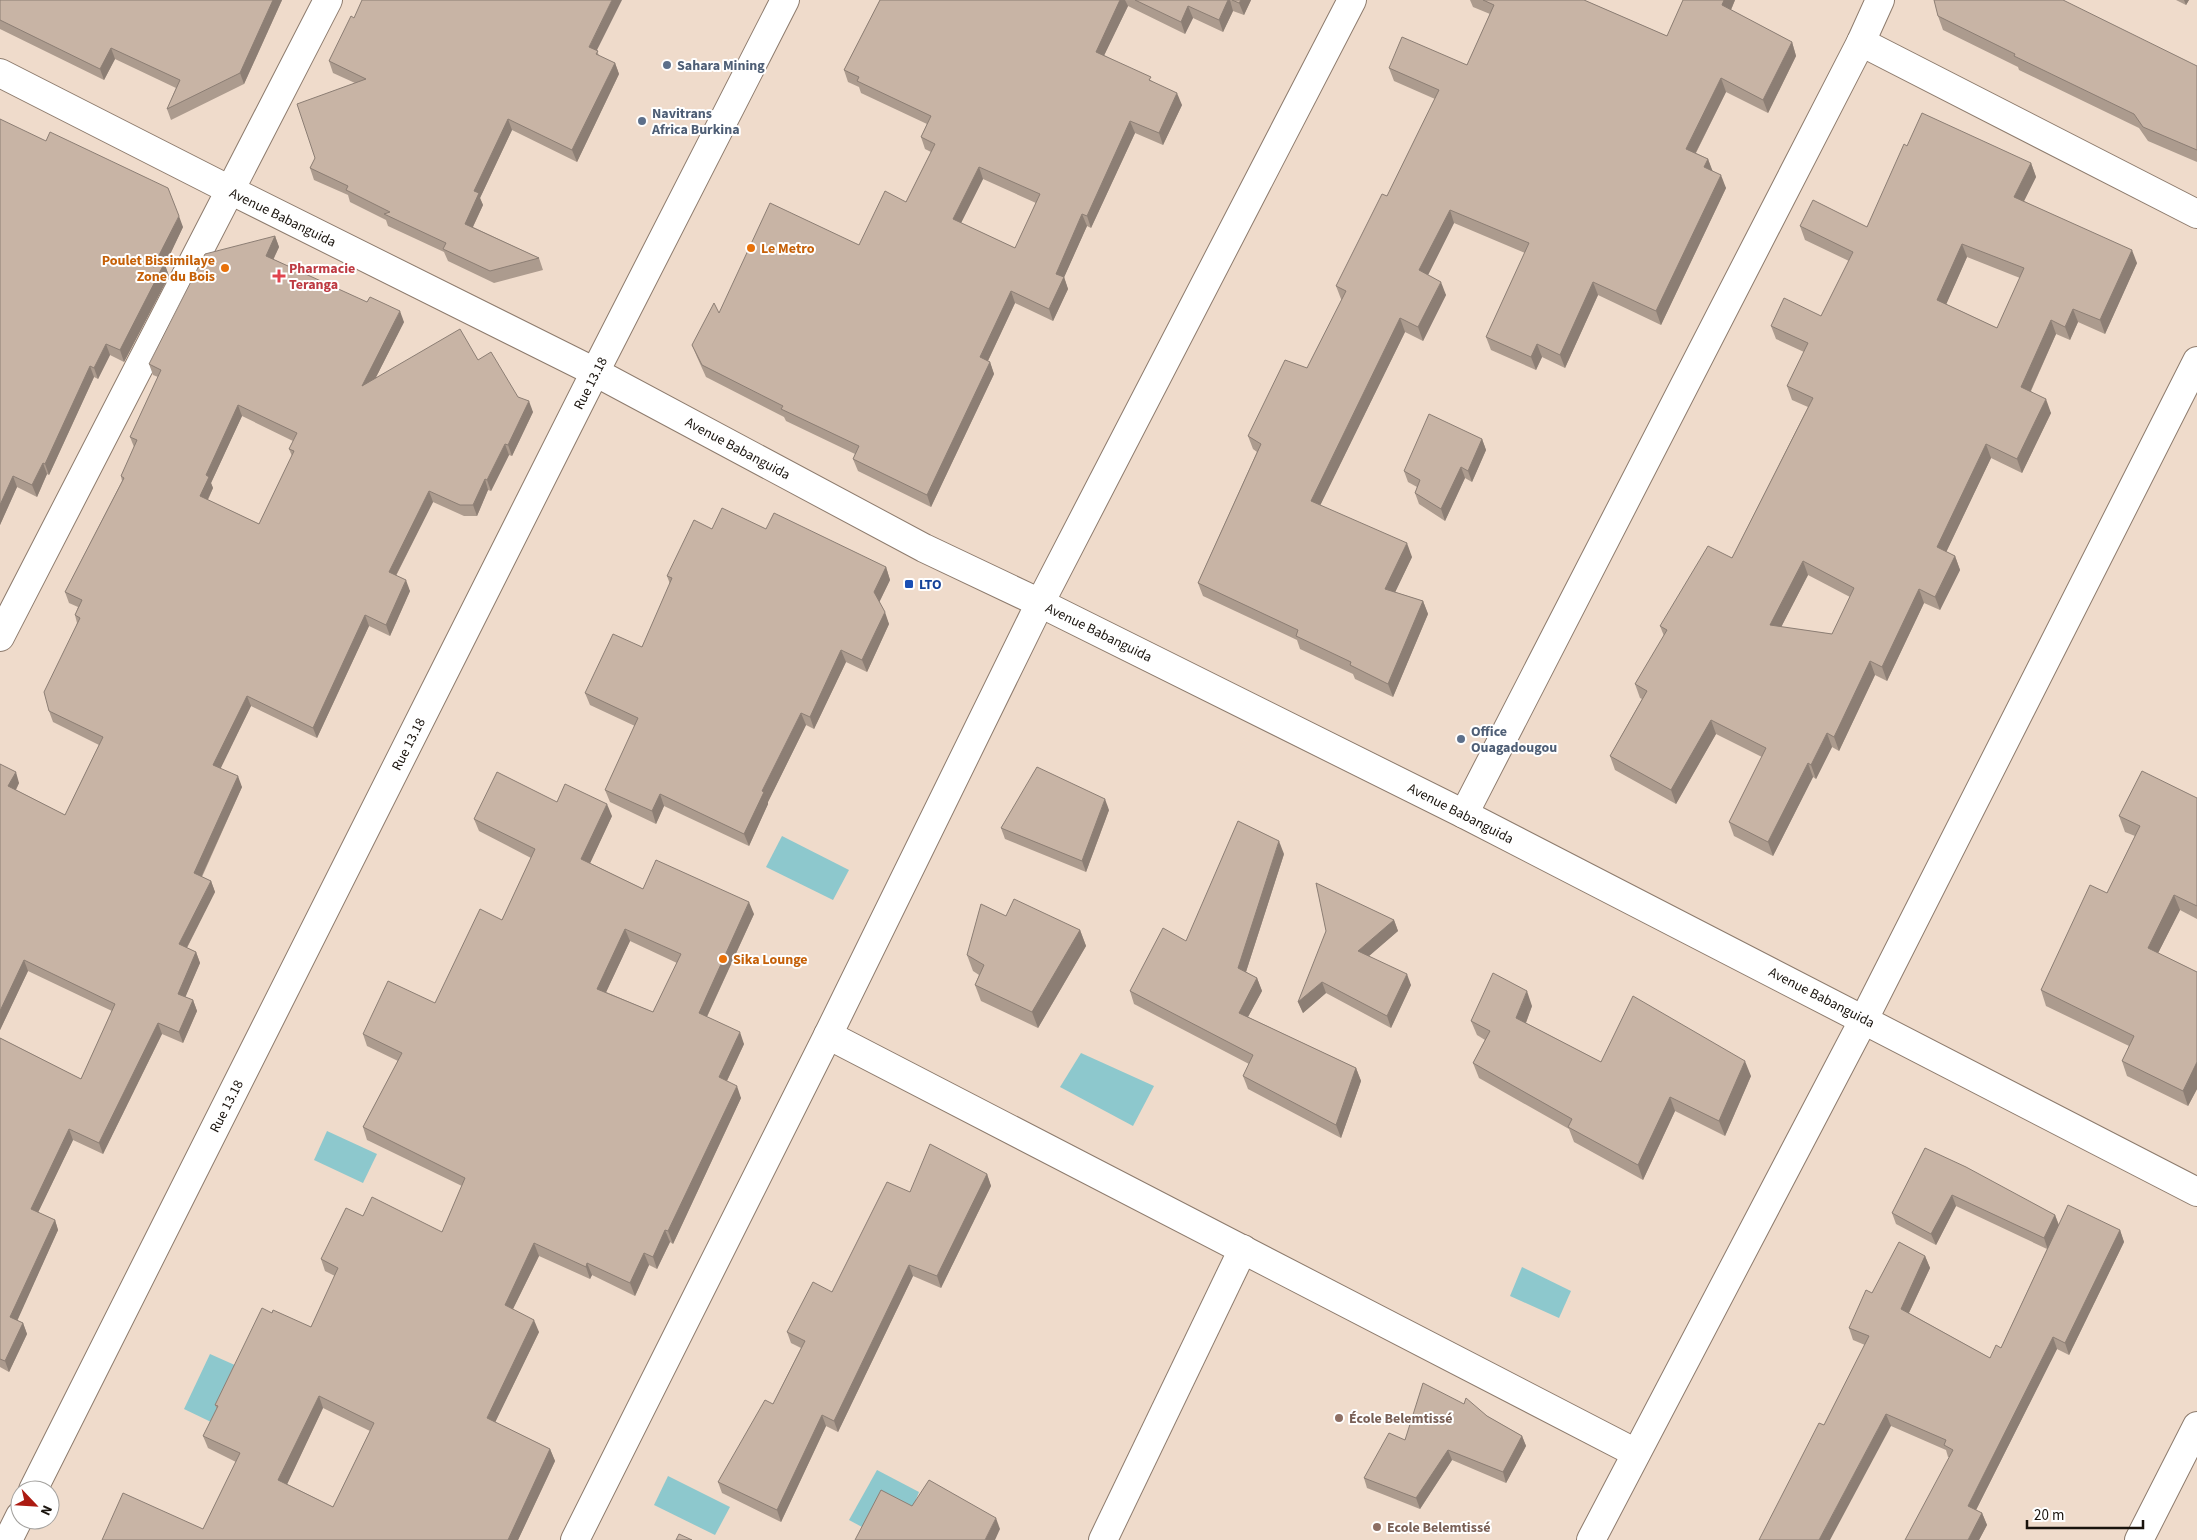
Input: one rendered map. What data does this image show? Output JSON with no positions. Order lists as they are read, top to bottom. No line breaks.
{"streets":{"street":["Avenue Babanguida","Rue 13.18"]},"crossings":[["Avenue Babanguida","Rue 13.18"]],"places":{"other":["Sahara Mining","Navitrans Africa Burkina","Le Metro","Poulet Bissimilaye Zone du Bois","Office Ouagadougou","Sika Lounge","École Belemtissé","Ecole Belemtissé"],"health":["Pharmacie Teranga"],"transit":["LTO"]},"scale_bar":"20 m","north":"bottom right"}
